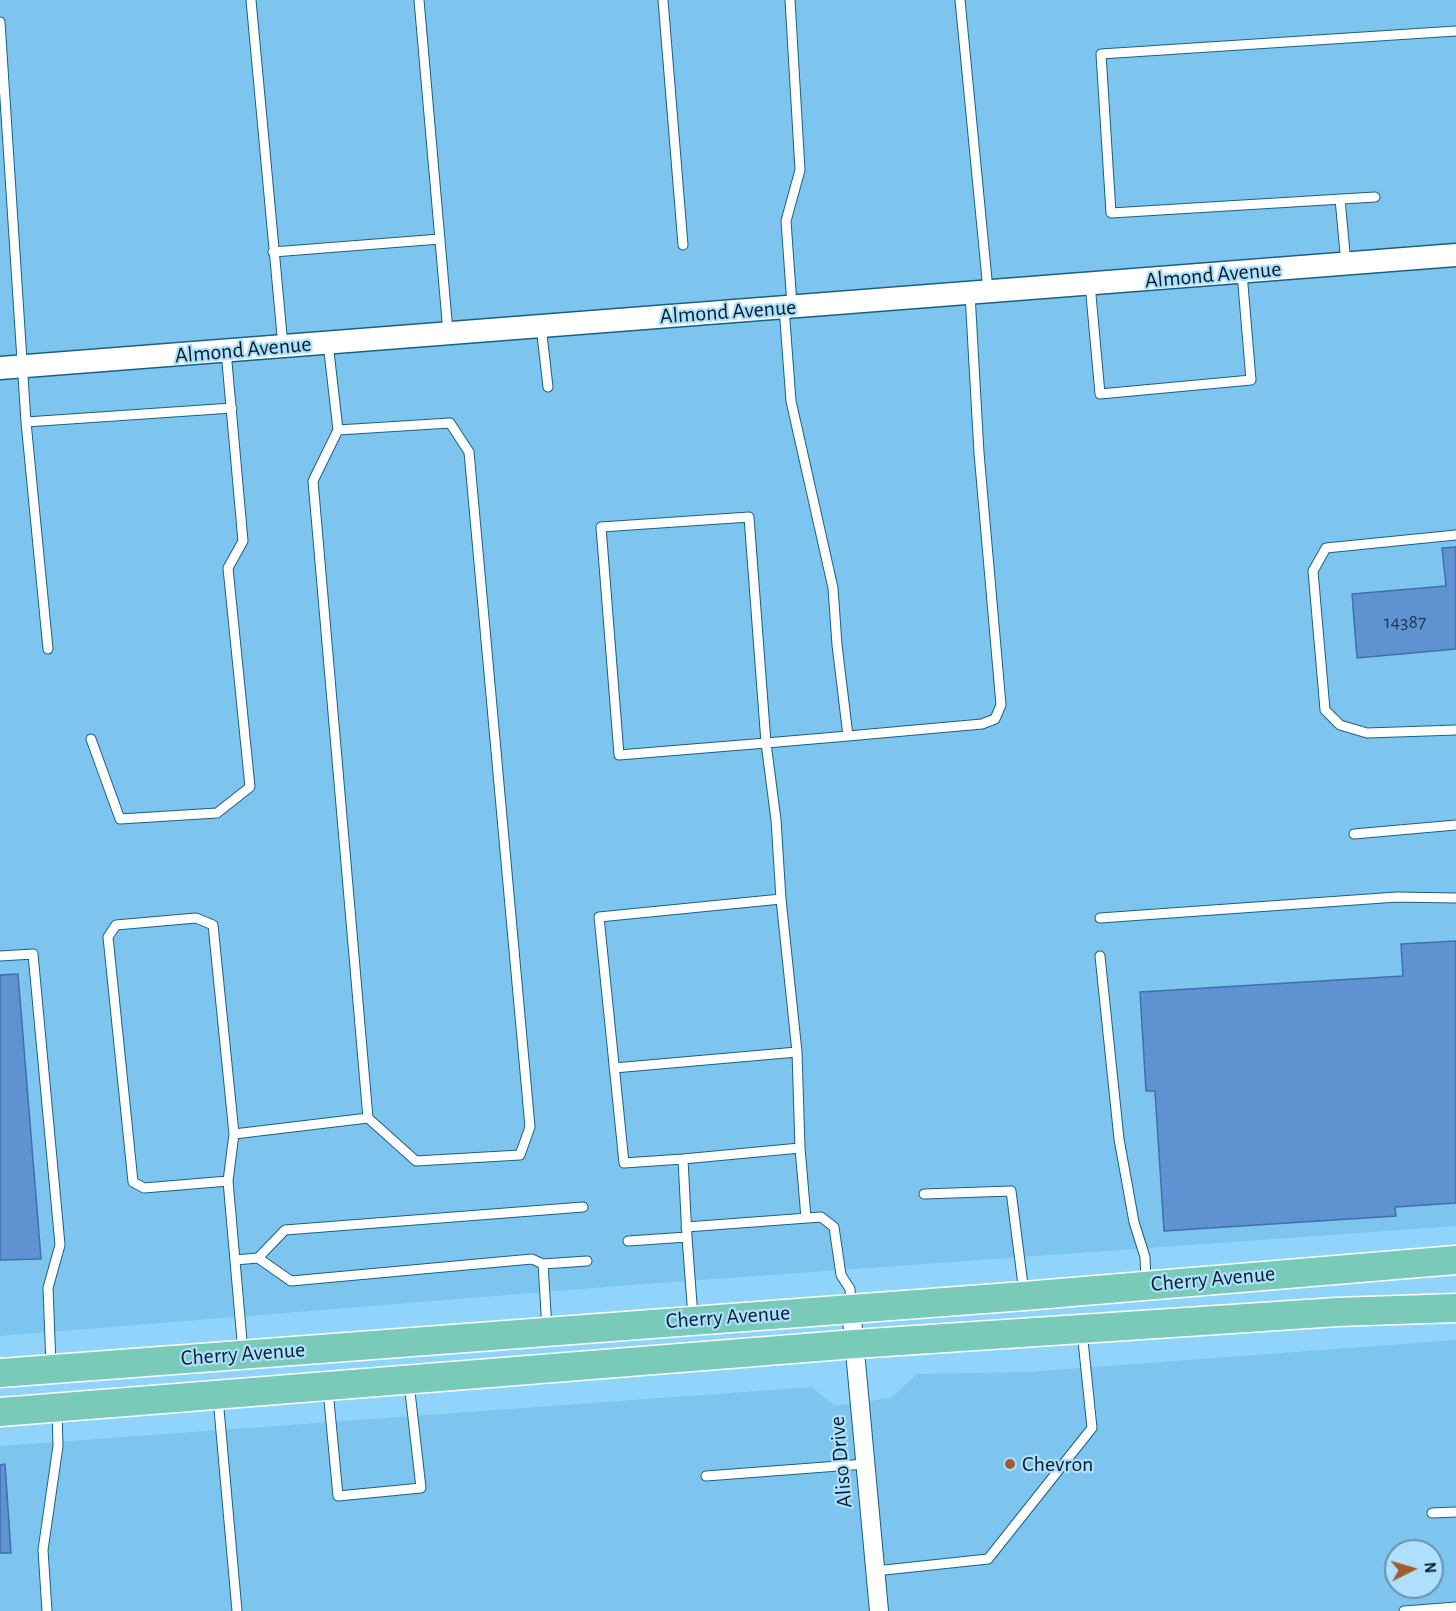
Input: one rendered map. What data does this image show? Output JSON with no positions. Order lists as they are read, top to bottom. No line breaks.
{"streets":{"main road":["Cherry Avenue"],"street":["Almond Avenue","Aliso Drive"]},"crossings":[["Cherry Avenue","Aliso Drive"]],"places":["Chevron"],"house_numbers":["14387"],"north":"right"}
